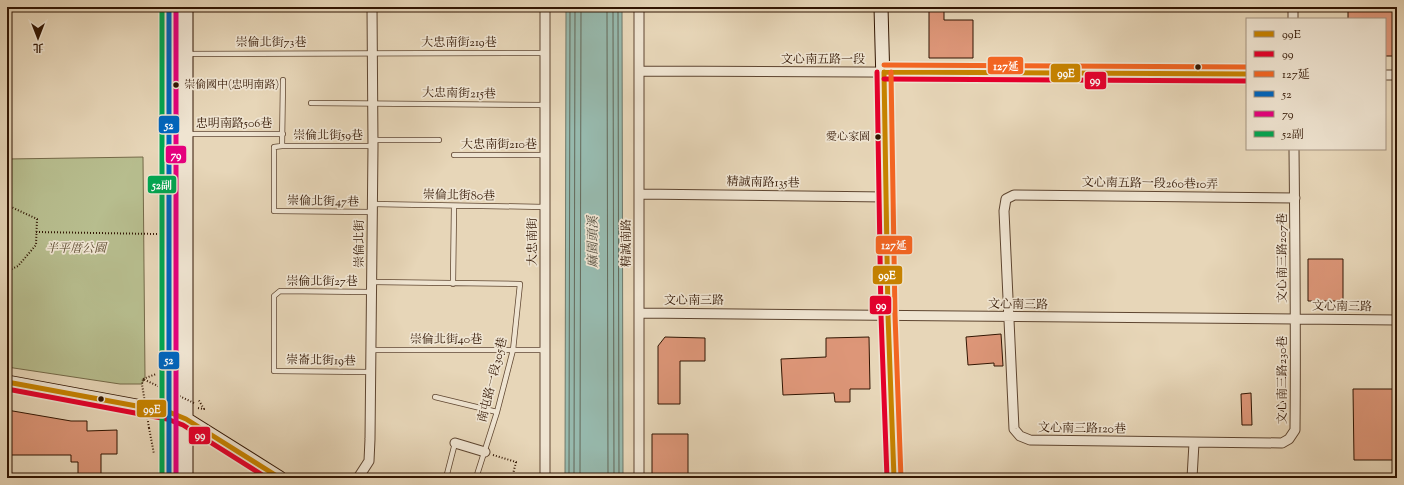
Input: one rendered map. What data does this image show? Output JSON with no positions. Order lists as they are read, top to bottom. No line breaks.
{"streets":{"street":["文心南五路一段","精誠南路135巷","文心南五路一段260巷10弄","大忠南街","精誠南路","崇倫北街","文心南三路207巷","文心南三路","文心南三路230巷","文心南三路120巷"],"lane":["崇倫北街73巷","大忠南街219巷","大忠南街215巷","忠明南路506巷","崇倫北街59巷","大忠南街210巷","崇倫北街80巷","崇倫北街47巷","崇倫北街27巷","崇倫北街40巷","崇崙北街19巷","南屯路一段305巷"]},"crossings":[["崇倫北街73巷","大忠南街219巷"],["崇倫北街73巷","崇倫北街"],["大忠南街219巷","大忠南街"],["大忠南街219巷","崇倫北街"],["文心南五路一段","精誠南路"],["大忠南街215巷","大忠南街"],["大忠南街215巷","崇倫北街"],["忠明南路506巷","崇倫北街59巷"],["忠明南路506巷","崇倫北街47巷"],["崇倫北街59巷","崇倫北街"],["大忠南街210巷","大忠南街"],["精誠南路135巷","精誠南路"],["文心南五路一段260巷10弄","文心南三路207巷"],["文心南五路一段260巷10弄","文心南三路120巷"],["崇倫北街80巷","崇倫北街47巷"],["崇倫北街80巷","大忠南街"],["崇倫北街80巷","崇倫北街"],["崇倫北街47巷","崇倫北街"],["大忠南街","崇倫北街40巷"],["精誠南路","文心南三路"],["崇倫北街","崇倫北街27巷"],["崇倫北街","崇倫北街40巷"],["崇倫北街","崇崙北街19巷"],["文心南三路207巷","文心南三路"],["文心南三路207巷","文心南三路230巷"],["崇倫北街27巷","崇崙北街19巷"],["文心南三路","文心南三路230巷"],["文心南三路","文心南三路120巷"],["崇倫北街40巷","南屯路一段305巷"],["文心南三路230巷","文心南三路120巷"]],"water":["麻園頭溪"],"parks":["半平厝公園"],"places":["崇倫國中(忠明南路)","愛心家園"],"lines":["transit line 52","transit line 79","transit line 52副","transit line 127延","transit line 99E","transit line 99"],"legend":["99E","99","127延","52","79","52副"],"north":"bottom"}
